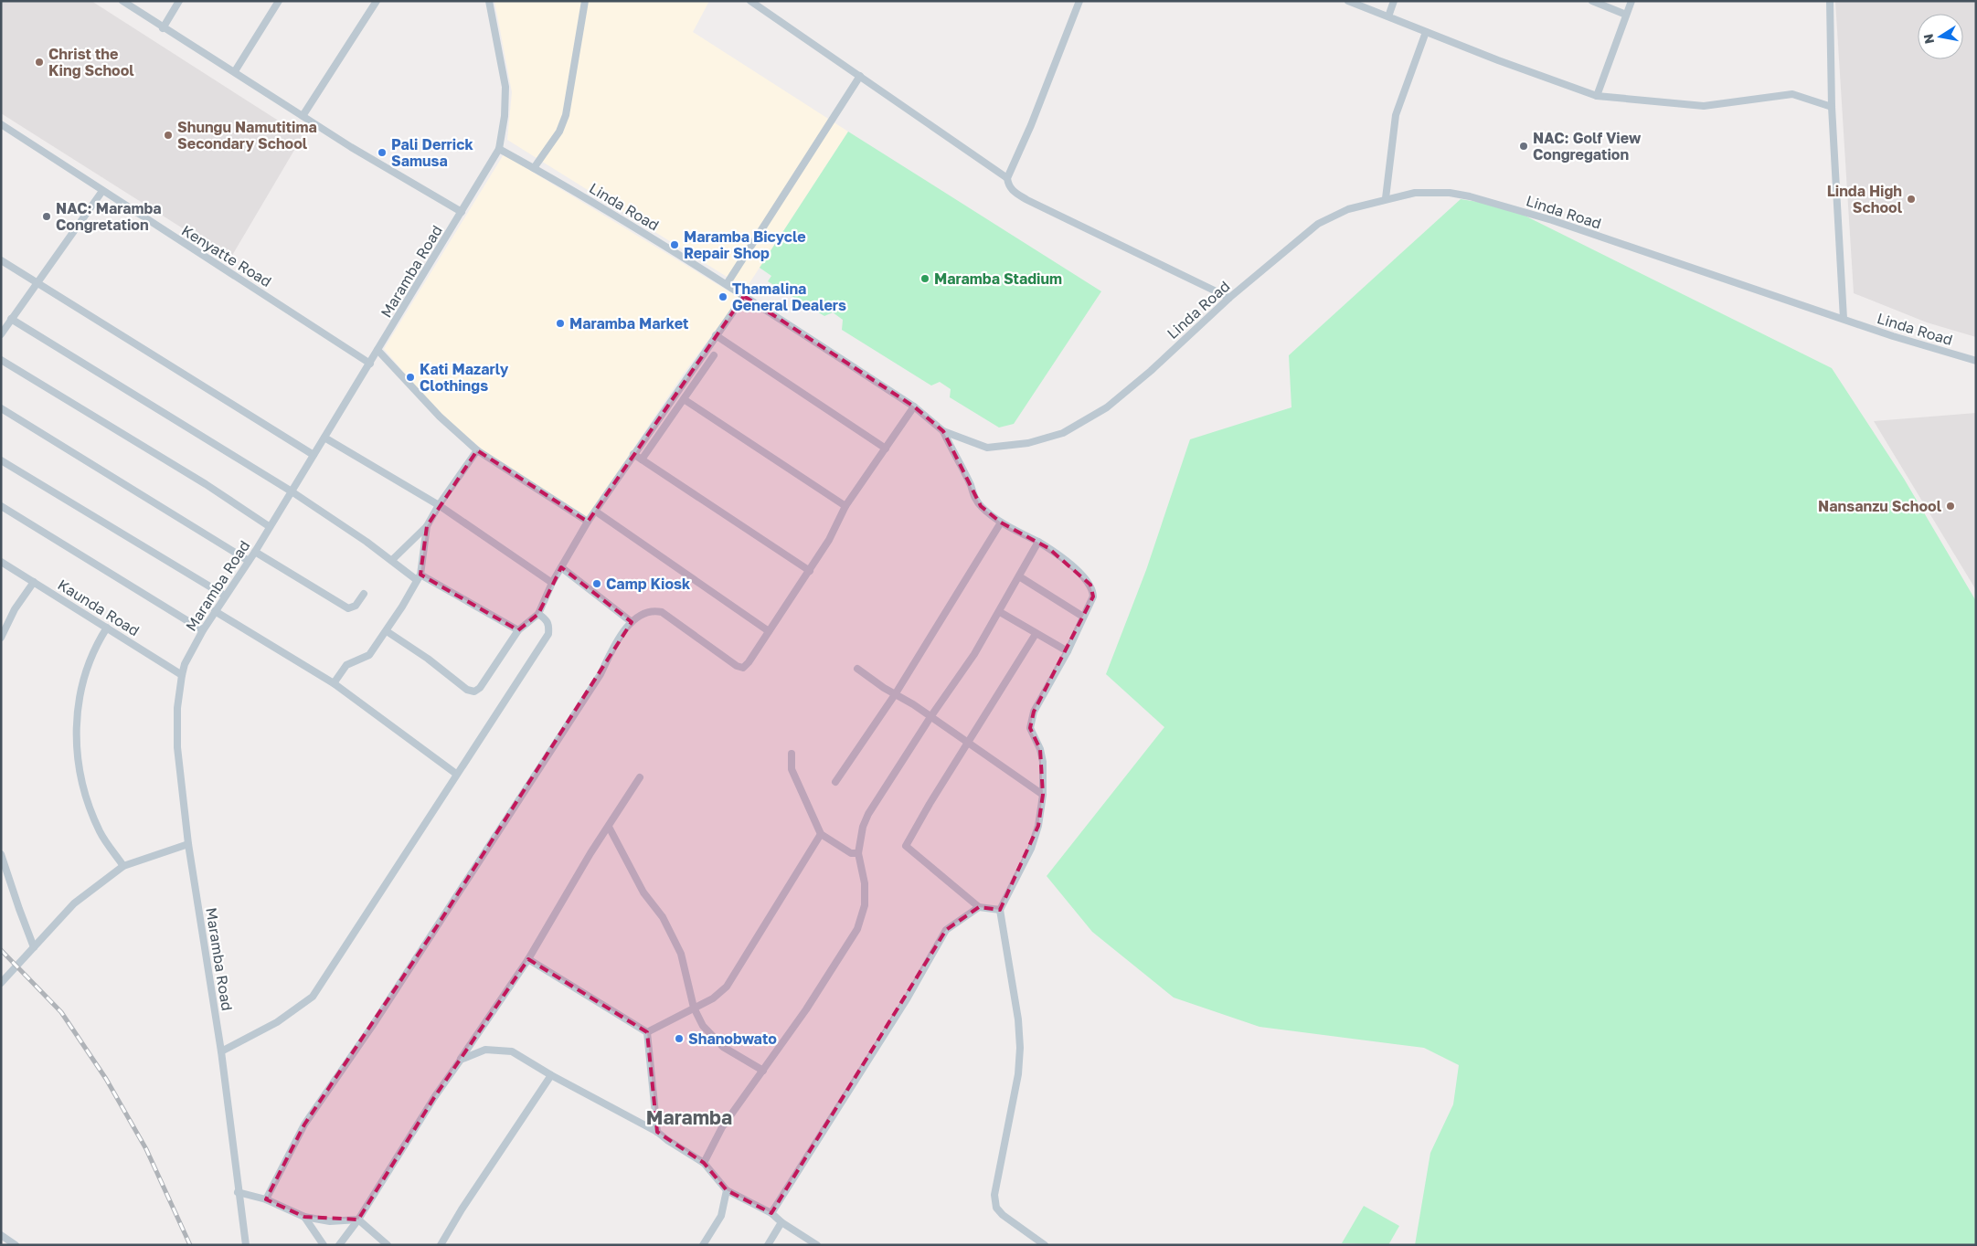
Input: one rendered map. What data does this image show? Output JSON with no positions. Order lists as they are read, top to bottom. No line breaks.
{"streets":{"street":["Linda Road","Kenyatte Road","Maramba Road","Kaunda Road"]},"crossings":[["Linda Road","Maramba Road"],["Kenyatte Road","Maramba Road"],["Maramba Road","Kaunda Road"]],"districts":["Maramba"],"places":["Christ the King School","Shungu Namutitima Secondary School","NAC: Golf View Congregation","Pali Derrick Samusa","Linda High School","NAC: Maramba Congretation","Maramba Bicycle Repair Shop","Maramba Stadium","Thamalina General Dealers","Maramba Market","Kati Mazarly Clothings","Nansanzu School","Camp Kiosk","Shanobwato"],"north":"left"}
